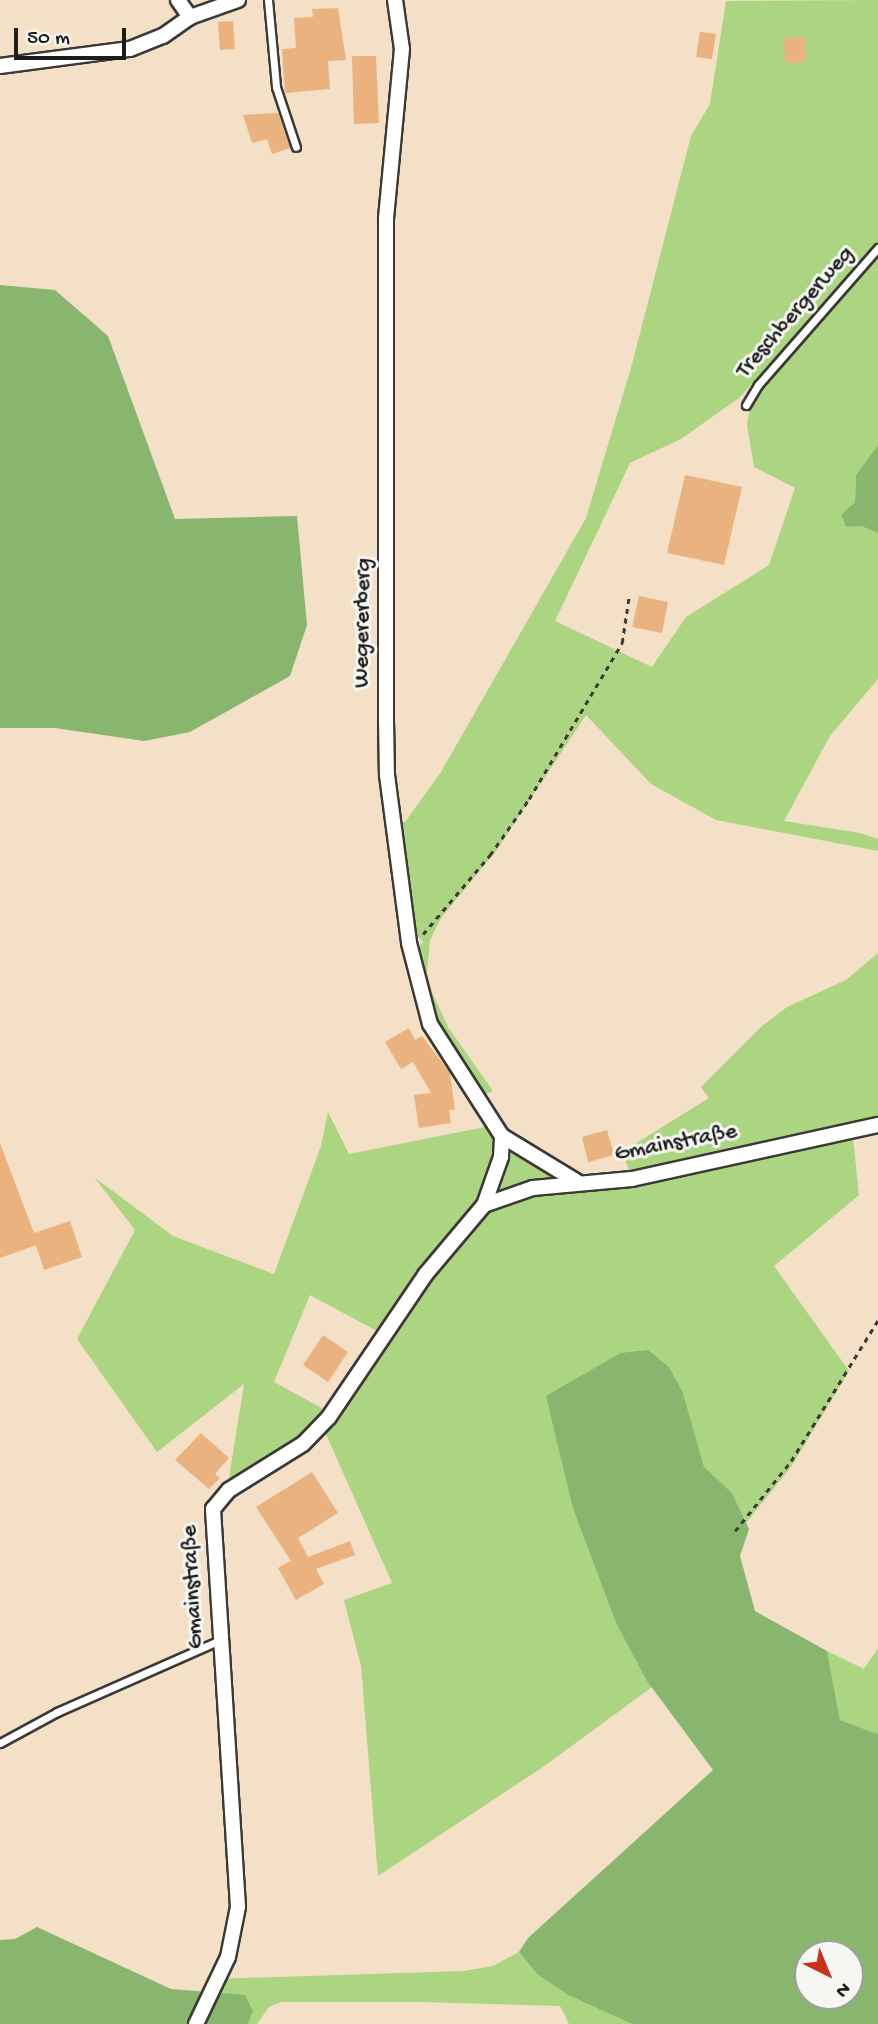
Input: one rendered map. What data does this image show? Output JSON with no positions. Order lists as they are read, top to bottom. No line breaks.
{"streets":{"street":["Wegererberg","Gmainstraße"],"lane":["Treschbergerweg"]},"crossings":[["Wegererberg","Gmainstraße"]],"scale_bar":"50 m","north":"bottom right"}
